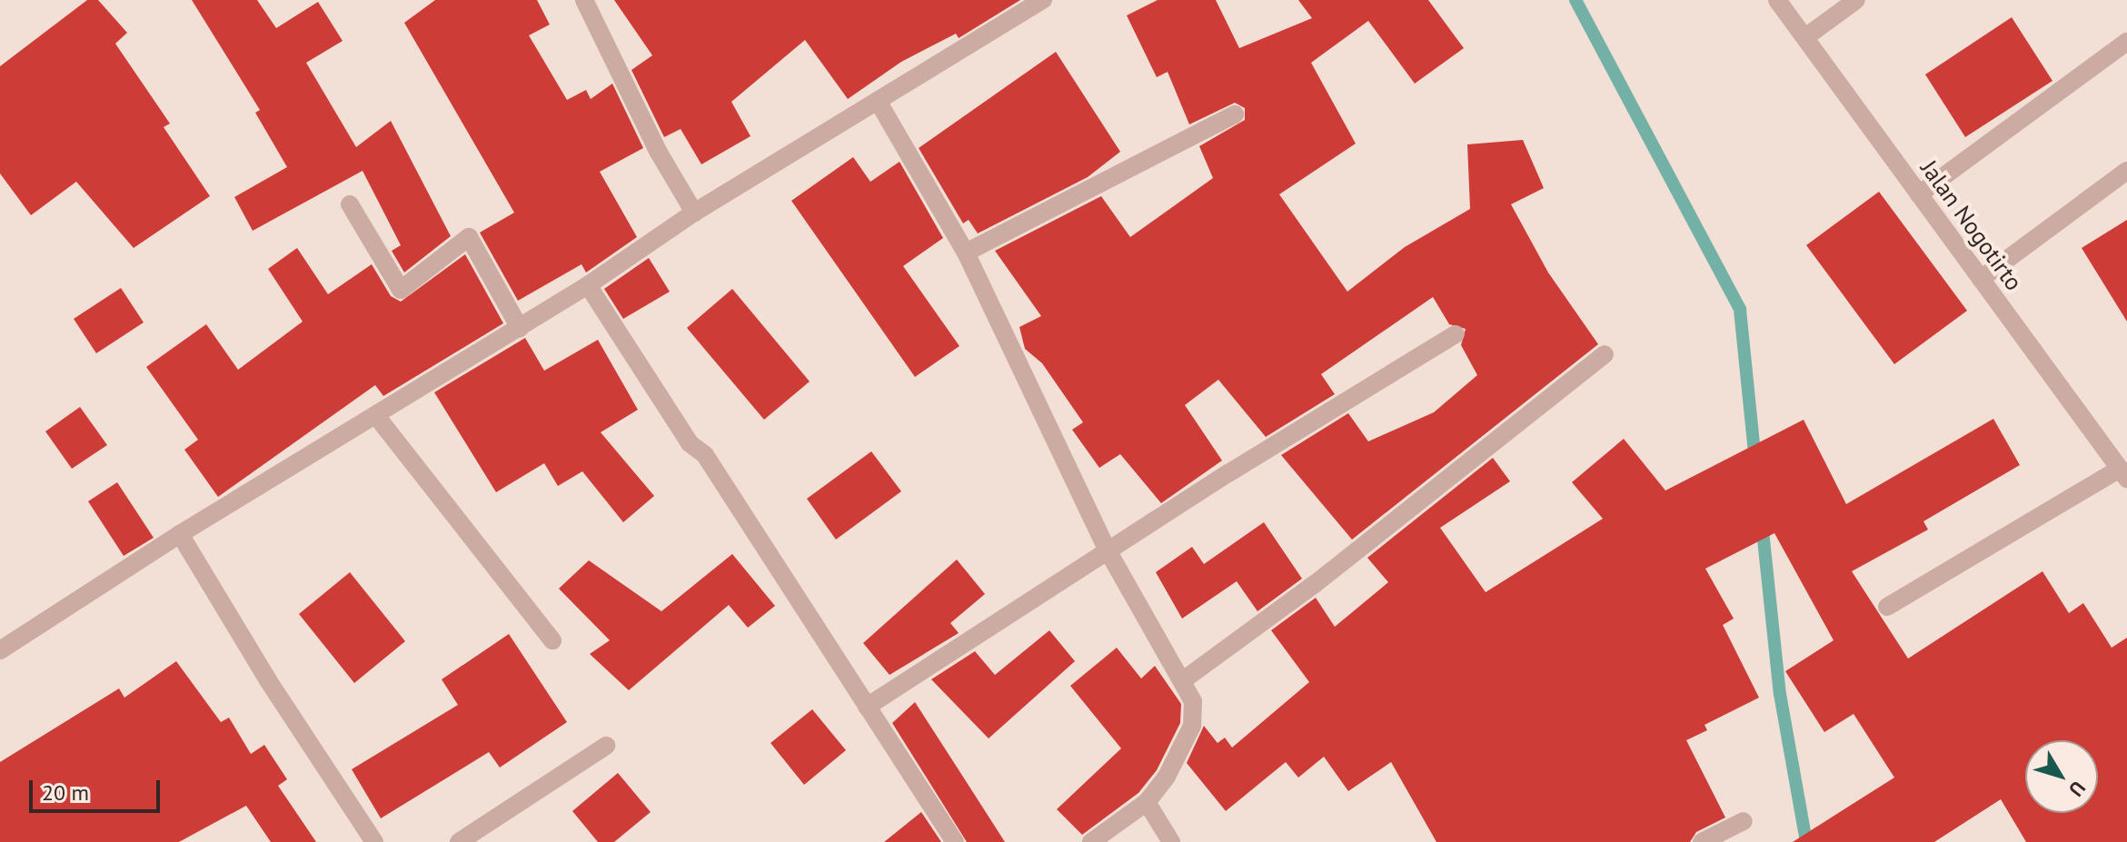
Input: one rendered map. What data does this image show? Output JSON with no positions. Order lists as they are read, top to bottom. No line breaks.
{"streets":{"street":["Jalan Nogotirto"]},"scale_bar":"20 m","north":"bottom right"}
